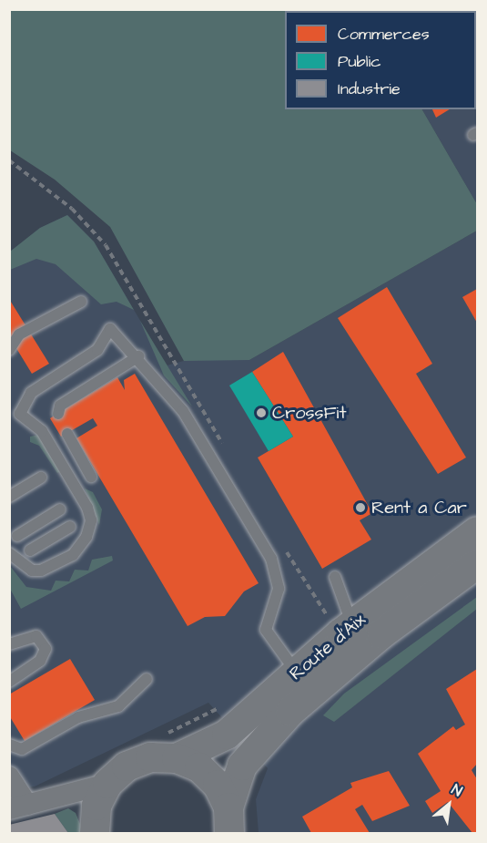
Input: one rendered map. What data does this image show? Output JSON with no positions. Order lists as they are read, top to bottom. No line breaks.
{"streets":{"main road":["Route d'Aix"]},"places":["CrossFit","Rent a Car"],"legend":["Commerces","Public","Industrie"],"north":"top right"}
